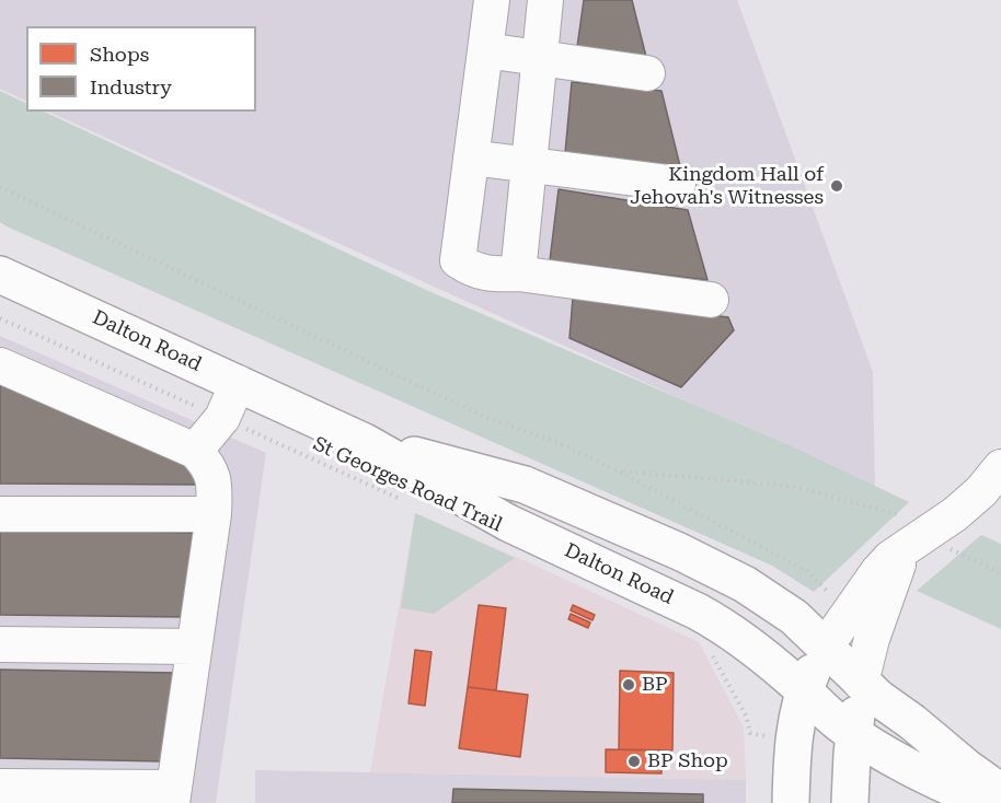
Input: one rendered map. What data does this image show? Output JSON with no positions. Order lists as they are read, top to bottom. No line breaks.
{"streets":{"main road":["Dalton Road"],"path":["St Georges Road Trail"]},"places":["Kingdom Hall of Jehovah's Witnesses","BP","BP Shop"],"legend":["Shops","Industry"]}
